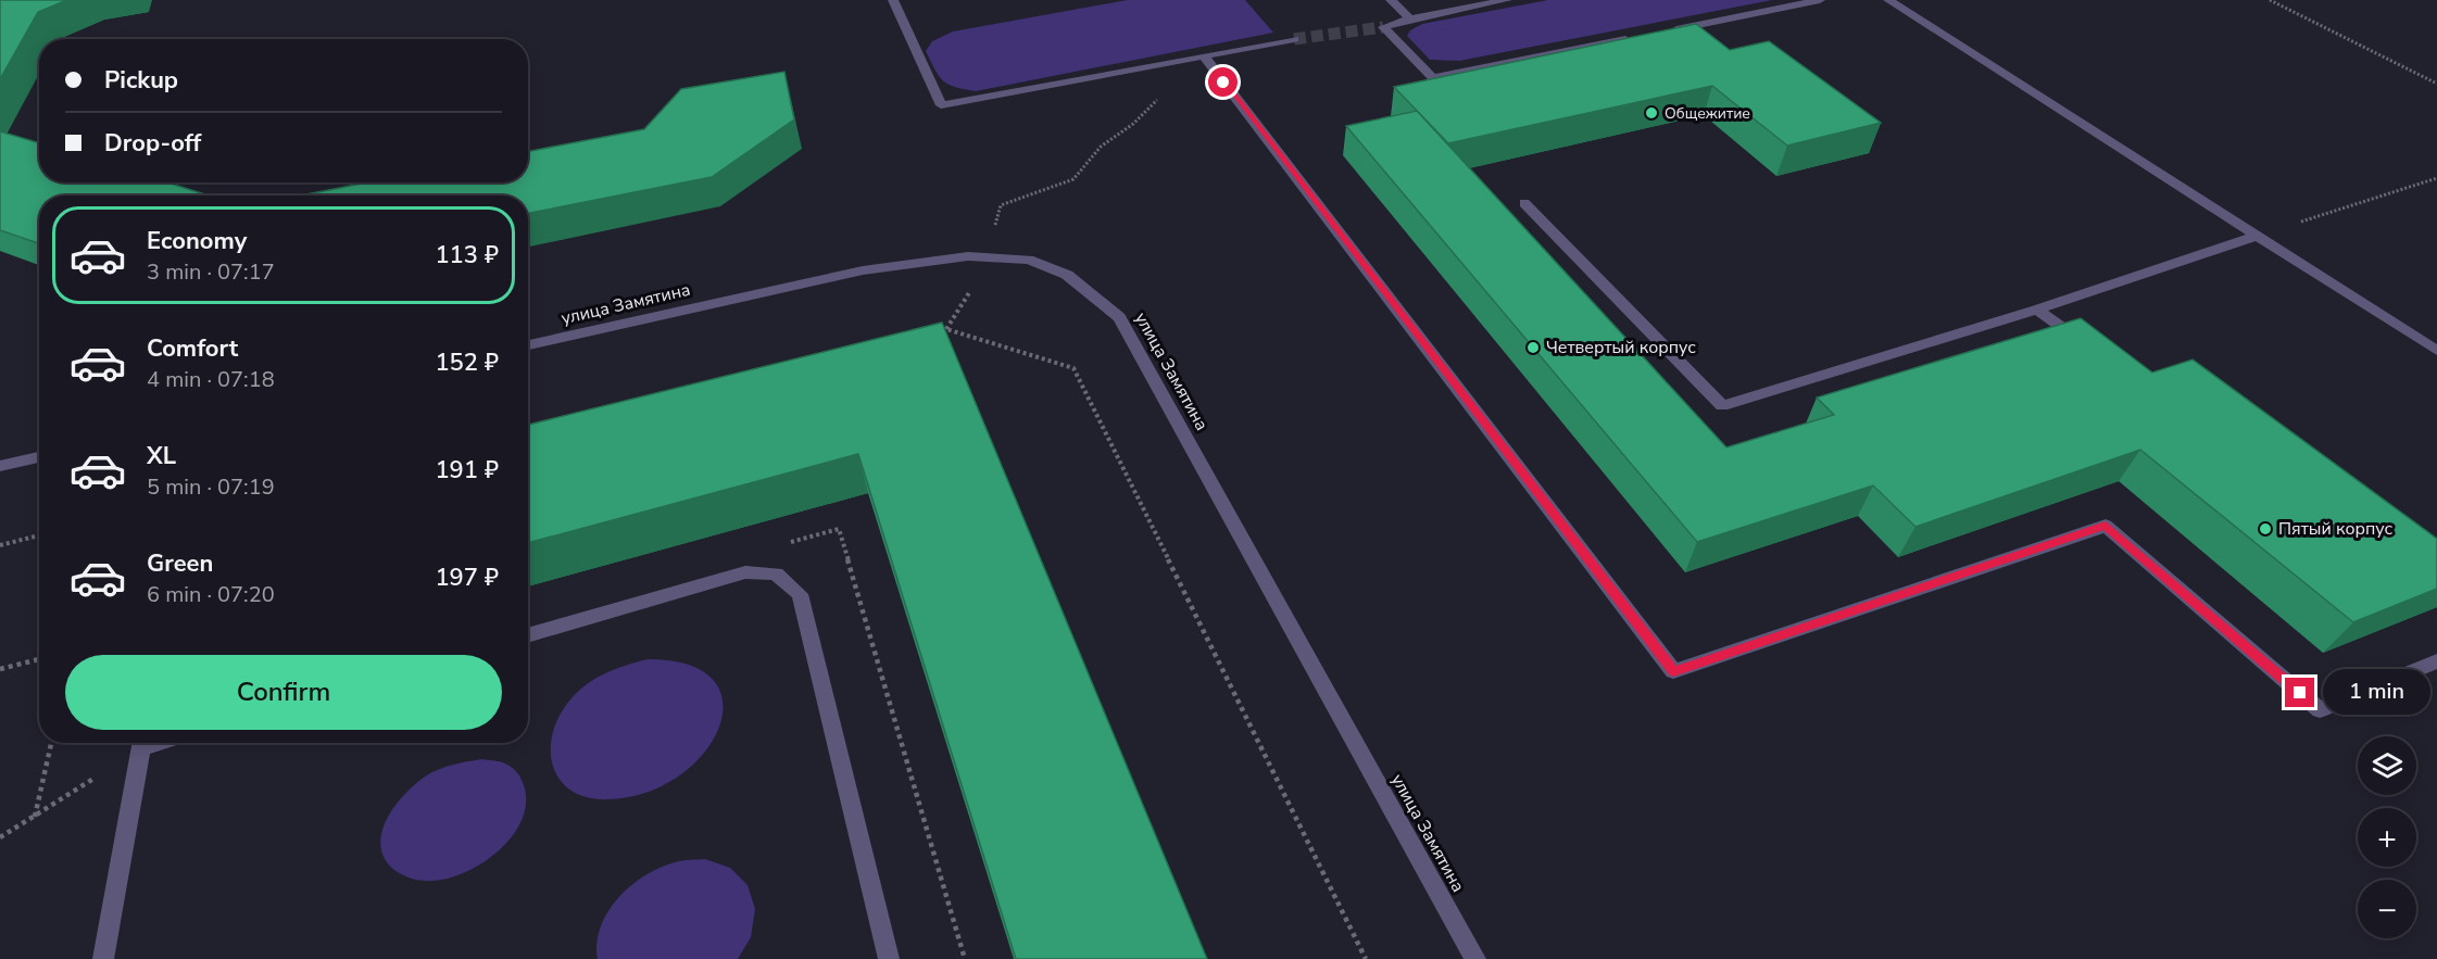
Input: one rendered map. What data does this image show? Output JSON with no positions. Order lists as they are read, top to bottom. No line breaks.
{"streets":{"street":["улица Замятина"]},"places":["Общежитие","Четвертый корпус","Пятый корпус"],"page":{"banner":["Pickup","Drop-off"],"list":[{"name":"Economy","note":"3 min · 07:17","value":"113 ₽"},{"name":"Comfort","note":"4 min · 07:18","value":"152 ₽"},{"name":"XL","note":"5 min · 07:19","value":"191 ₽"},{"name":"Green","note":"6 min · 07:20","value":"197 ₽"}],"buttons":"Confirm","bubble":"1 min","map_buttons":["+","−"]}}
